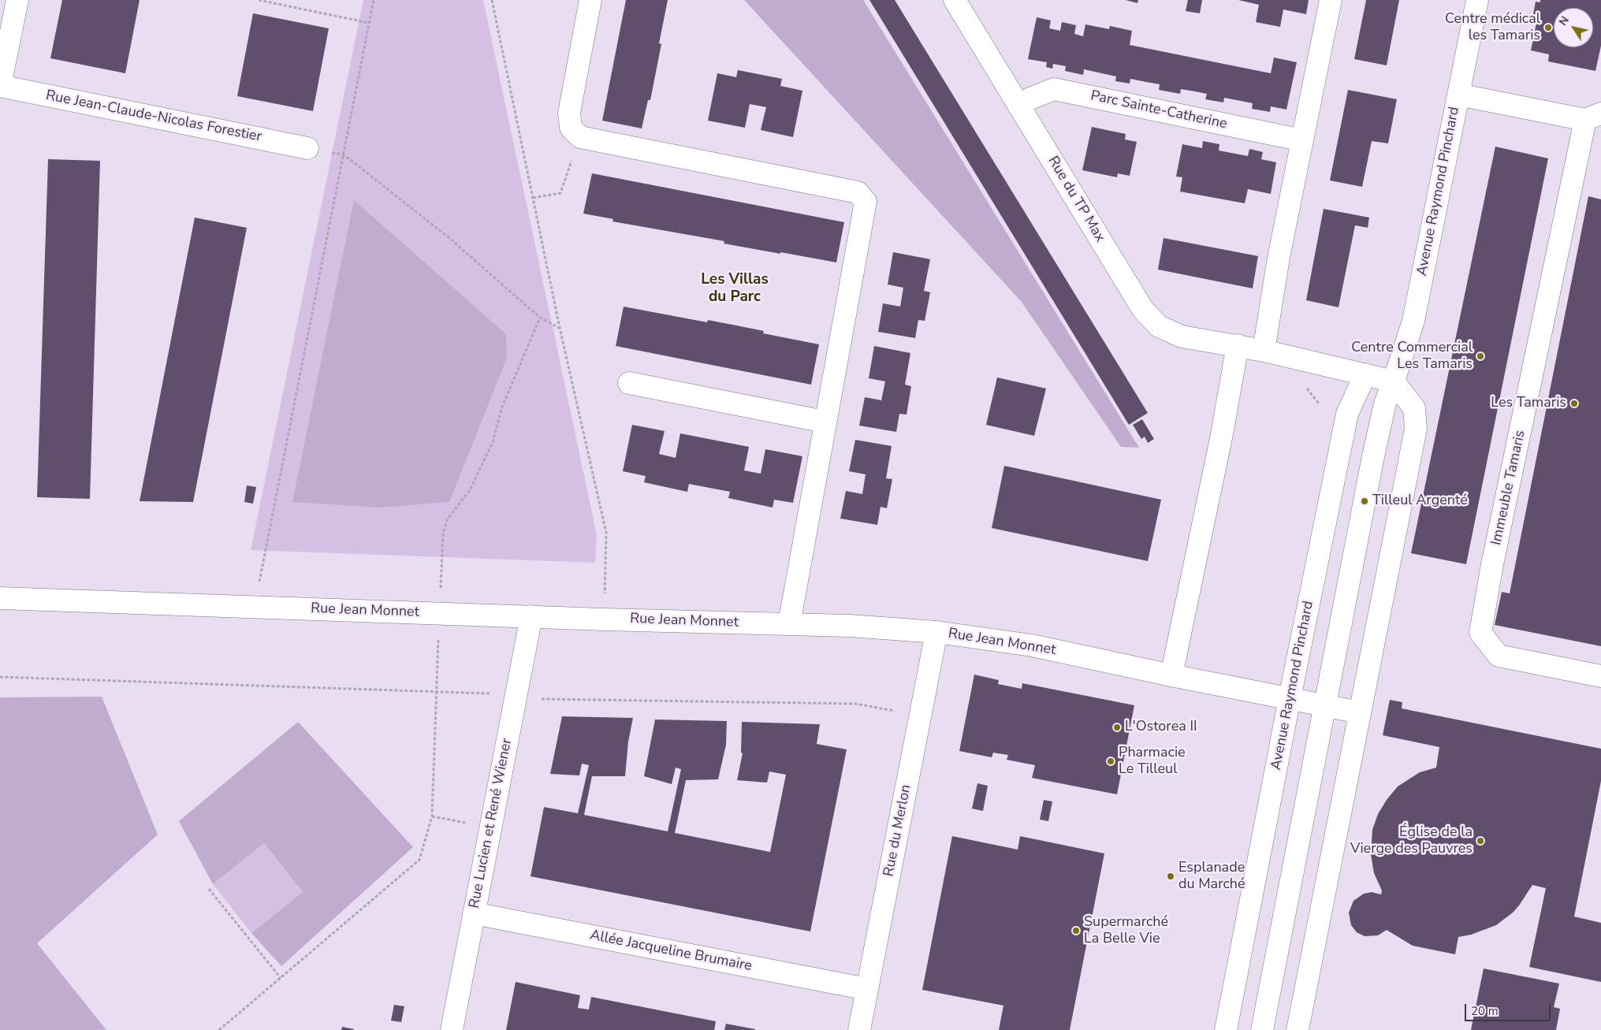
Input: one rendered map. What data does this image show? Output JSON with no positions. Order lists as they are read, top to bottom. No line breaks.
{"streets":{"street":["Parc Sainte-Catherine","Rue Jean-Claude-Nicolas Forestier","Avenue Raymond Pinchard","Rue du TP Max","Immeuble Tamaris","Rue Jean Monnet","Rue Lucien et René Wiener","Rue du Merlon","Allée Jacqueline Brumaire"]},"crossings":[["Parc Sainte-Catherine","Rue du TP Max"],["Avenue Raymond Pinchard","Rue Jean Monnet"],["Rue Jean Monnet","Rue Lucien et René Wiener"],["Rue Jean Monnet","Rue du Merlon"],["Rue Lucien et René Wiener","Allée Jacqueline Brumaire"],["Rue du Merlon","Allée Jacqueline Brumaire"]],"districts":["Les Villas du Parc"],"places":["Centre médical les Tamaris","Centre Commercial Les Tamaris","Les Tamaris","Tilleul Argenté","L'Ostorea II","Pharmacie Le Tilleul","Église de la Vierge des Pauvres","Esplanade du Marché","Supermarché La Belle Vie"],"scale_bar":"20 m","north":"top left"}
